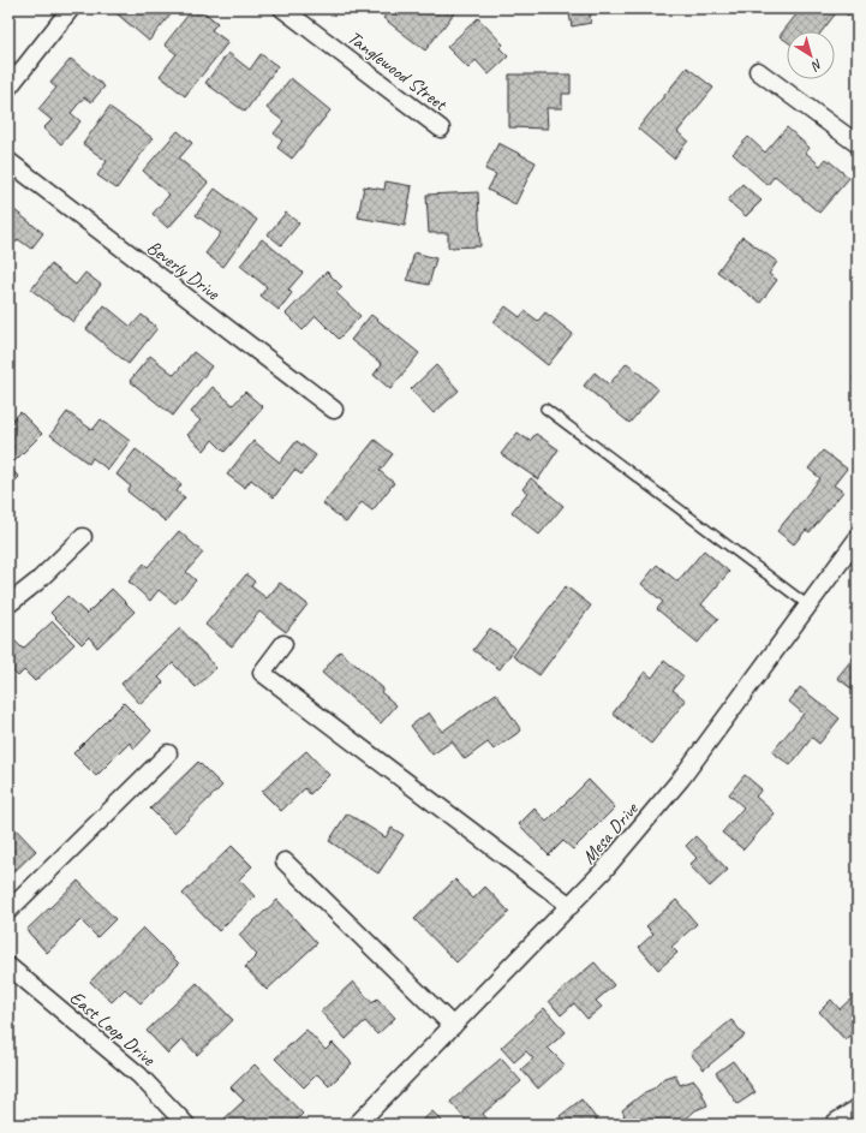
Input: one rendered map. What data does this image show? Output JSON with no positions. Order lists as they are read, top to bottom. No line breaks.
{"streets":{"street":["Tanglewood Street","Beverly Drive","Mesa Drive","East Loop Drive"]},"north":"bottom right"}
